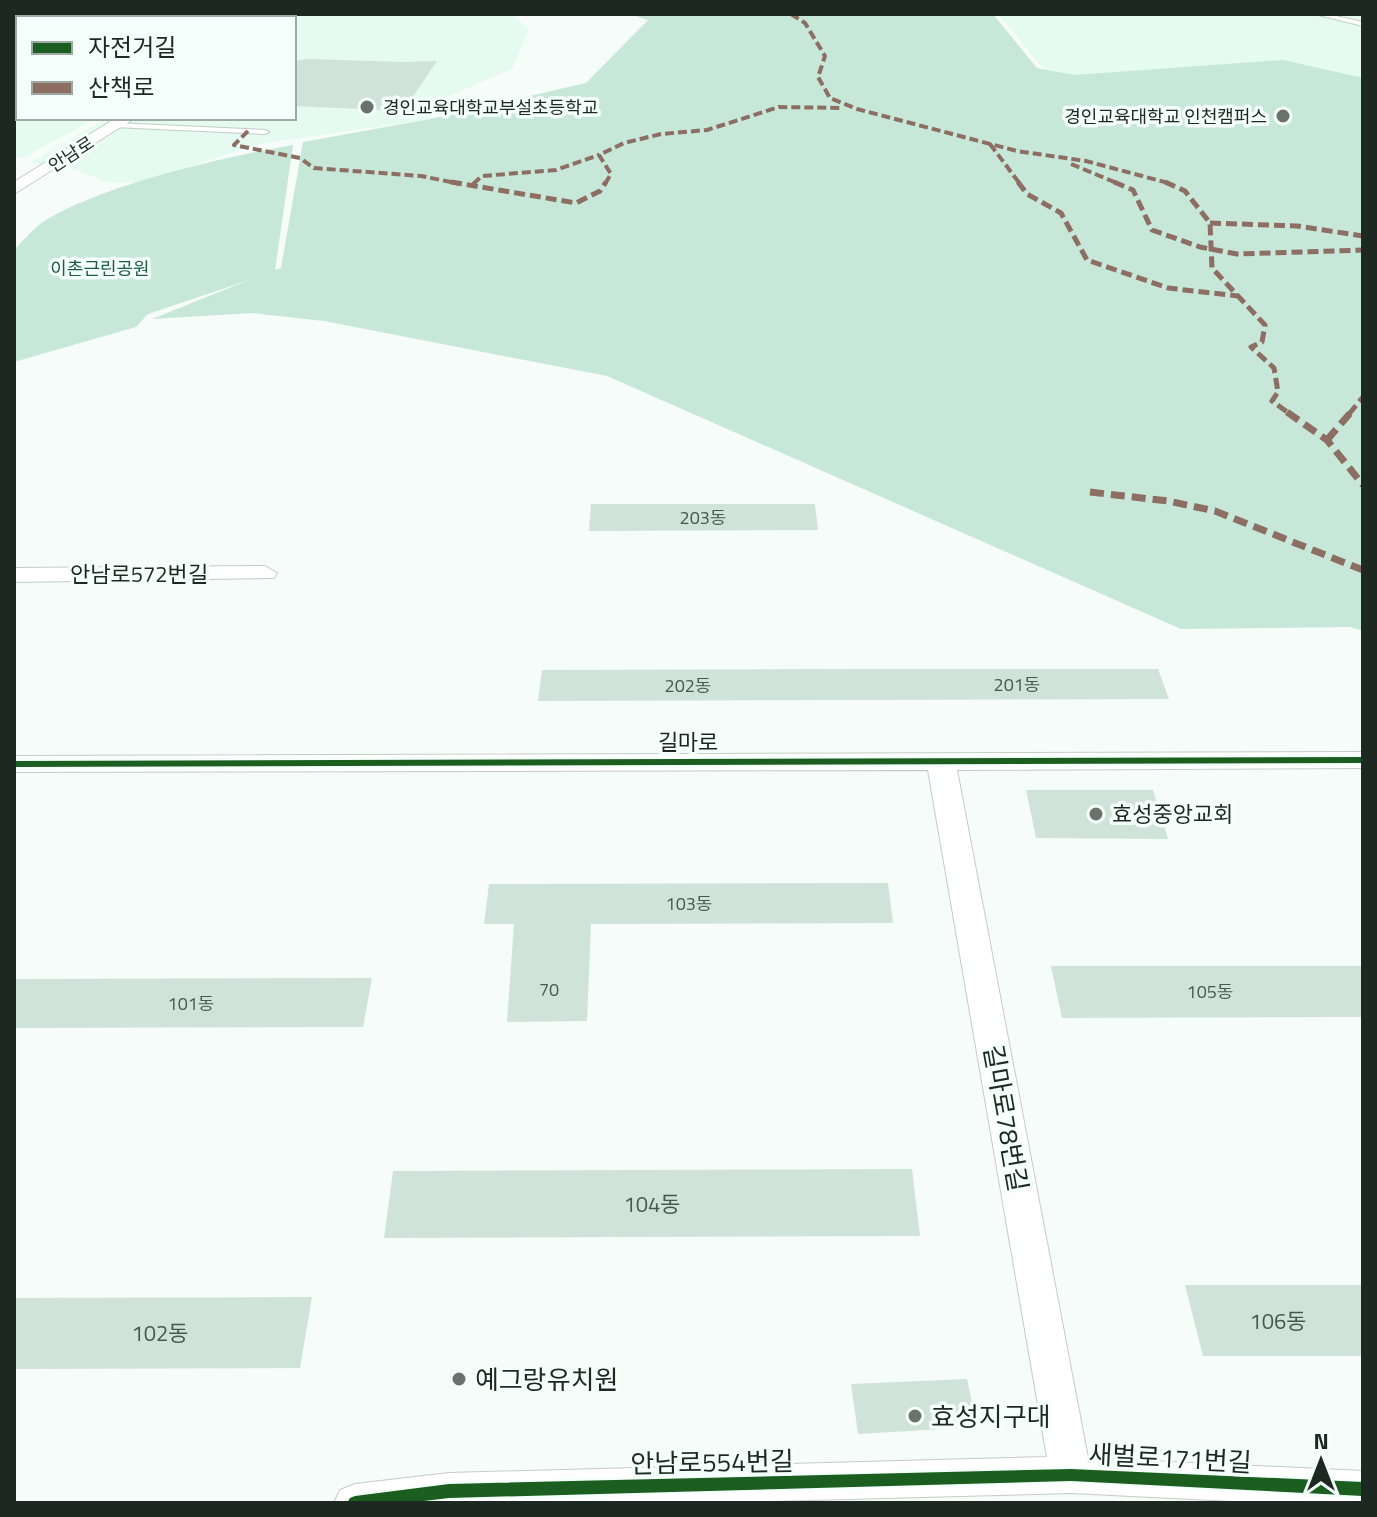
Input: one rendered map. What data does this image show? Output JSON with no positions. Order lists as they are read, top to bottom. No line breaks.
{"streets":{"street":["안남로","안남로572번길","길마로","길마로78번길","새벌로171번길","안남로554번길"]},"crossings":[["길마로","길마로78번길"],["길마로78번길","새벌로171번길"],["길마로78번길","안남로554번길"],["새벌로171번길","안남로554번길"]],"parks":["이촌근린공원"],"places":["경인교육대학교부설초등학교","경인교육대학교 인천캠퍼스","효성중앙교회","예그랑유치원","효성지구대"],"house_numbers":["203동","201동","202동","103동","70","105동","101동","104동","106동","102동"],"legend":["자전거길","산책로"],"north":"top"}
